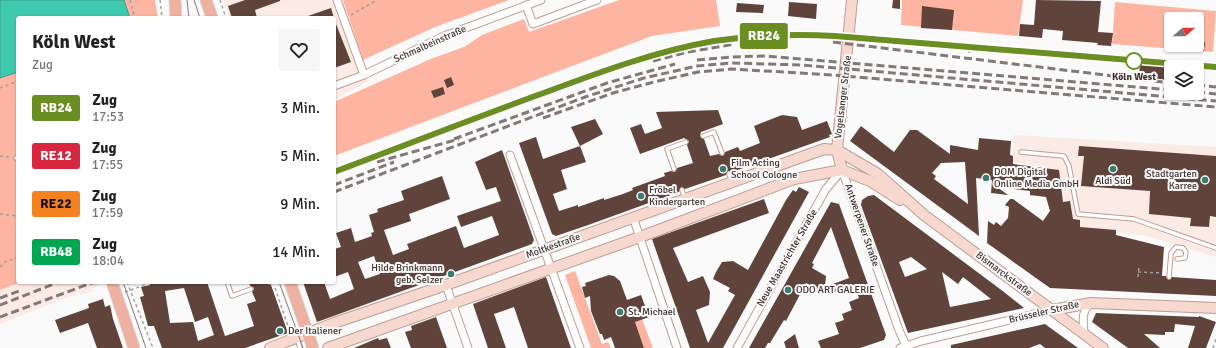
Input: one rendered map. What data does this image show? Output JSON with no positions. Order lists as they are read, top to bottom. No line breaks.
{"streets":{"street":["Schmalbeinstraße","Vogelsanger Straße","Antwerpener Straße","Moltkestraße","Neue Maastrichter Straße","Bismarckstraße","Brüsseler Straße"]},"crossings":[["Vogelsanger Straße","Antwerpener Straße"],["Vogelsanger Straße","Moltkestraße"],["Vogelsanger Straße","Neue Maastrichter Straße"],["Vogelsanger Straße","Bismarckstraße"],["Antwerpener Straße","Moltkestraße"],["Antwerpener Straße","Neue Maastrichter Straße"],["Antwerpener Straße","Bismarckstraße"],["Antwerpener Straße","Brüsseler Straße"],["Moltkestraße","Neue Maastrichter Straße"],["Moltkestraße","Bismarckstraße"],["Neue Maastrichter Straße","Bismarckstraße"],["Bismarckstraße","Brüsseler Straße"]],"places":["Köln West","Film Acting School Cologne","Aldi Süd","DOM Digital Online Media GmbH","Stadtgarten Karree","Fröbel Kindergarten","Hilde Brinkmann geb. Selzer","ODO ART GALERIE","St. Michael","Der Italiener"],"north":"right","page":{"on_map":"RB24","heading":["Köln West","Zug"],"list":[{"mark":"RB24","name":"Zug","note":"17:53","value":"3 Min."},{"mark":"RE12","name":"Zug","note":"17:55","value":"5 Min."},{"mark":"RE22","name":"Zug","note":"17:59","value":"9 Min."},{"mark":"RB48","name":"Zug","note":"18:04","value":"14 Min."}]}}
